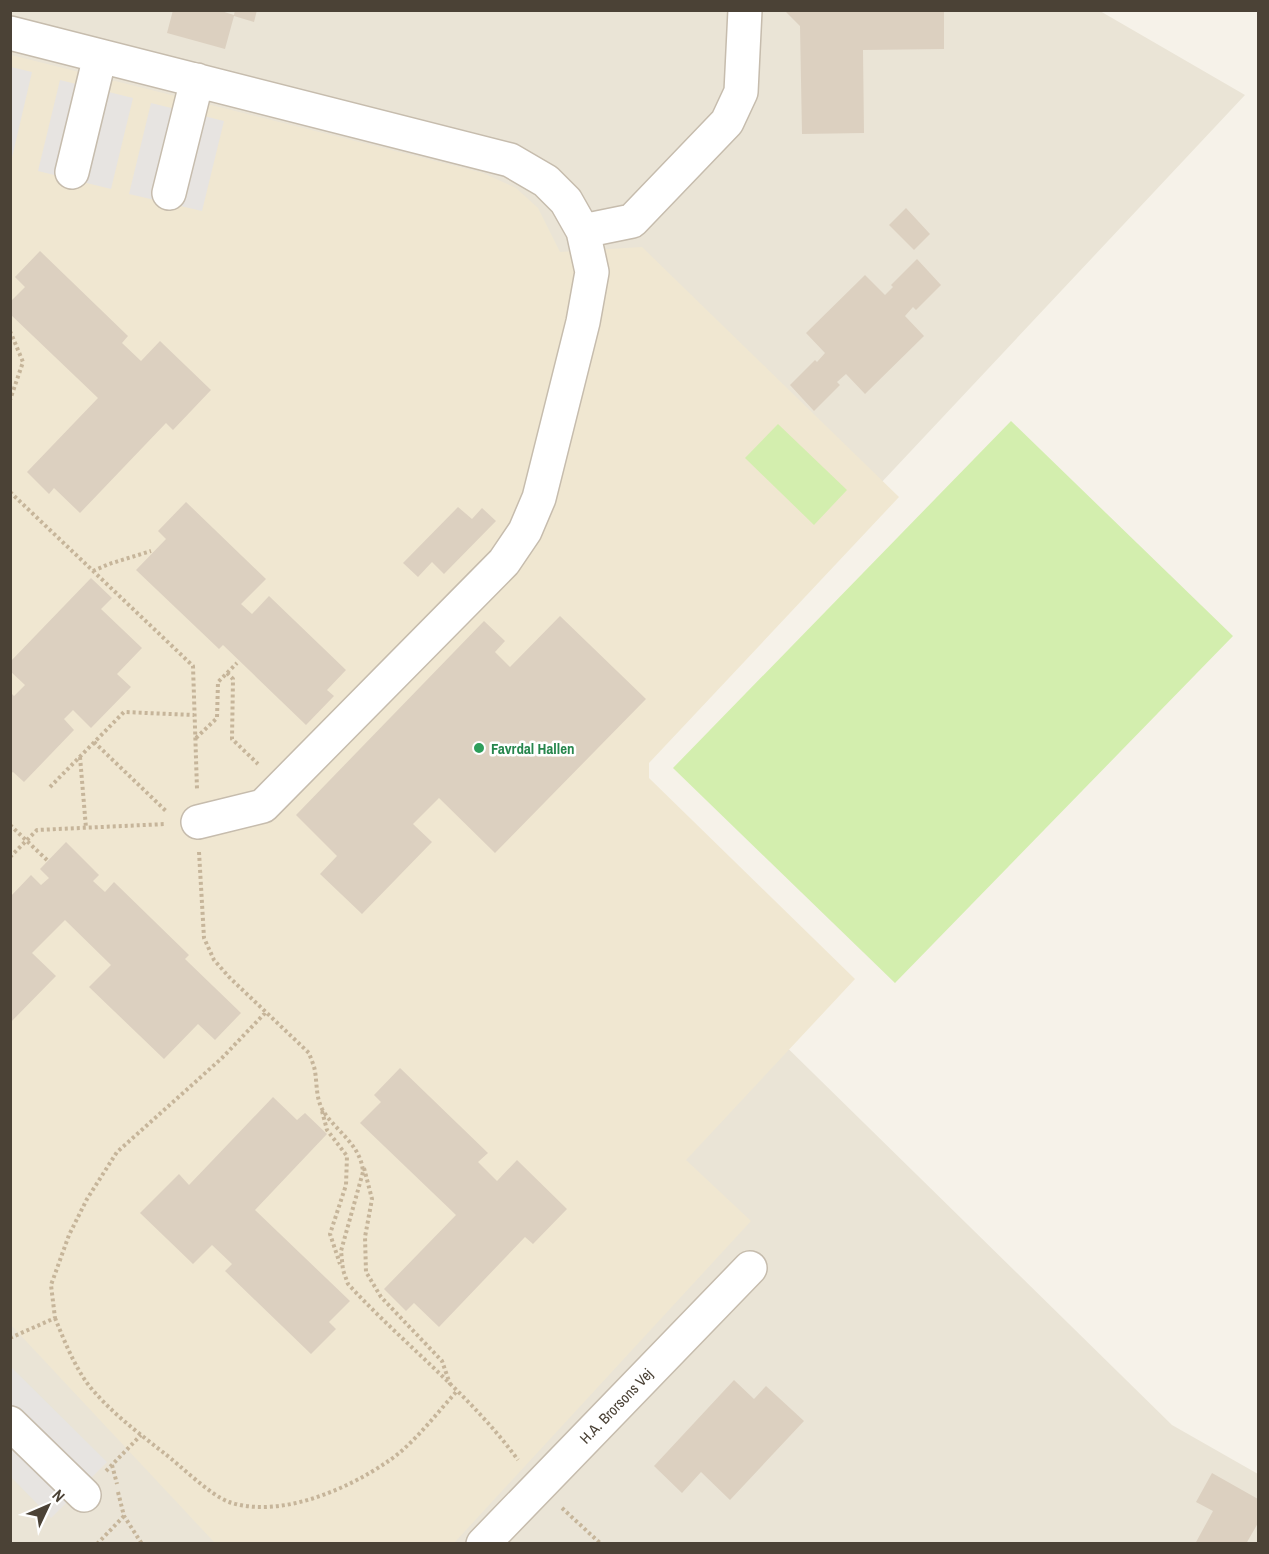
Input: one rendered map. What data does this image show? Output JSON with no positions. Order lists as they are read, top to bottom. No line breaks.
{"streets":{"street":["H.A. Brorsons Vej"]},"places":["Favrdal Hallen"],"north":"top right"}
